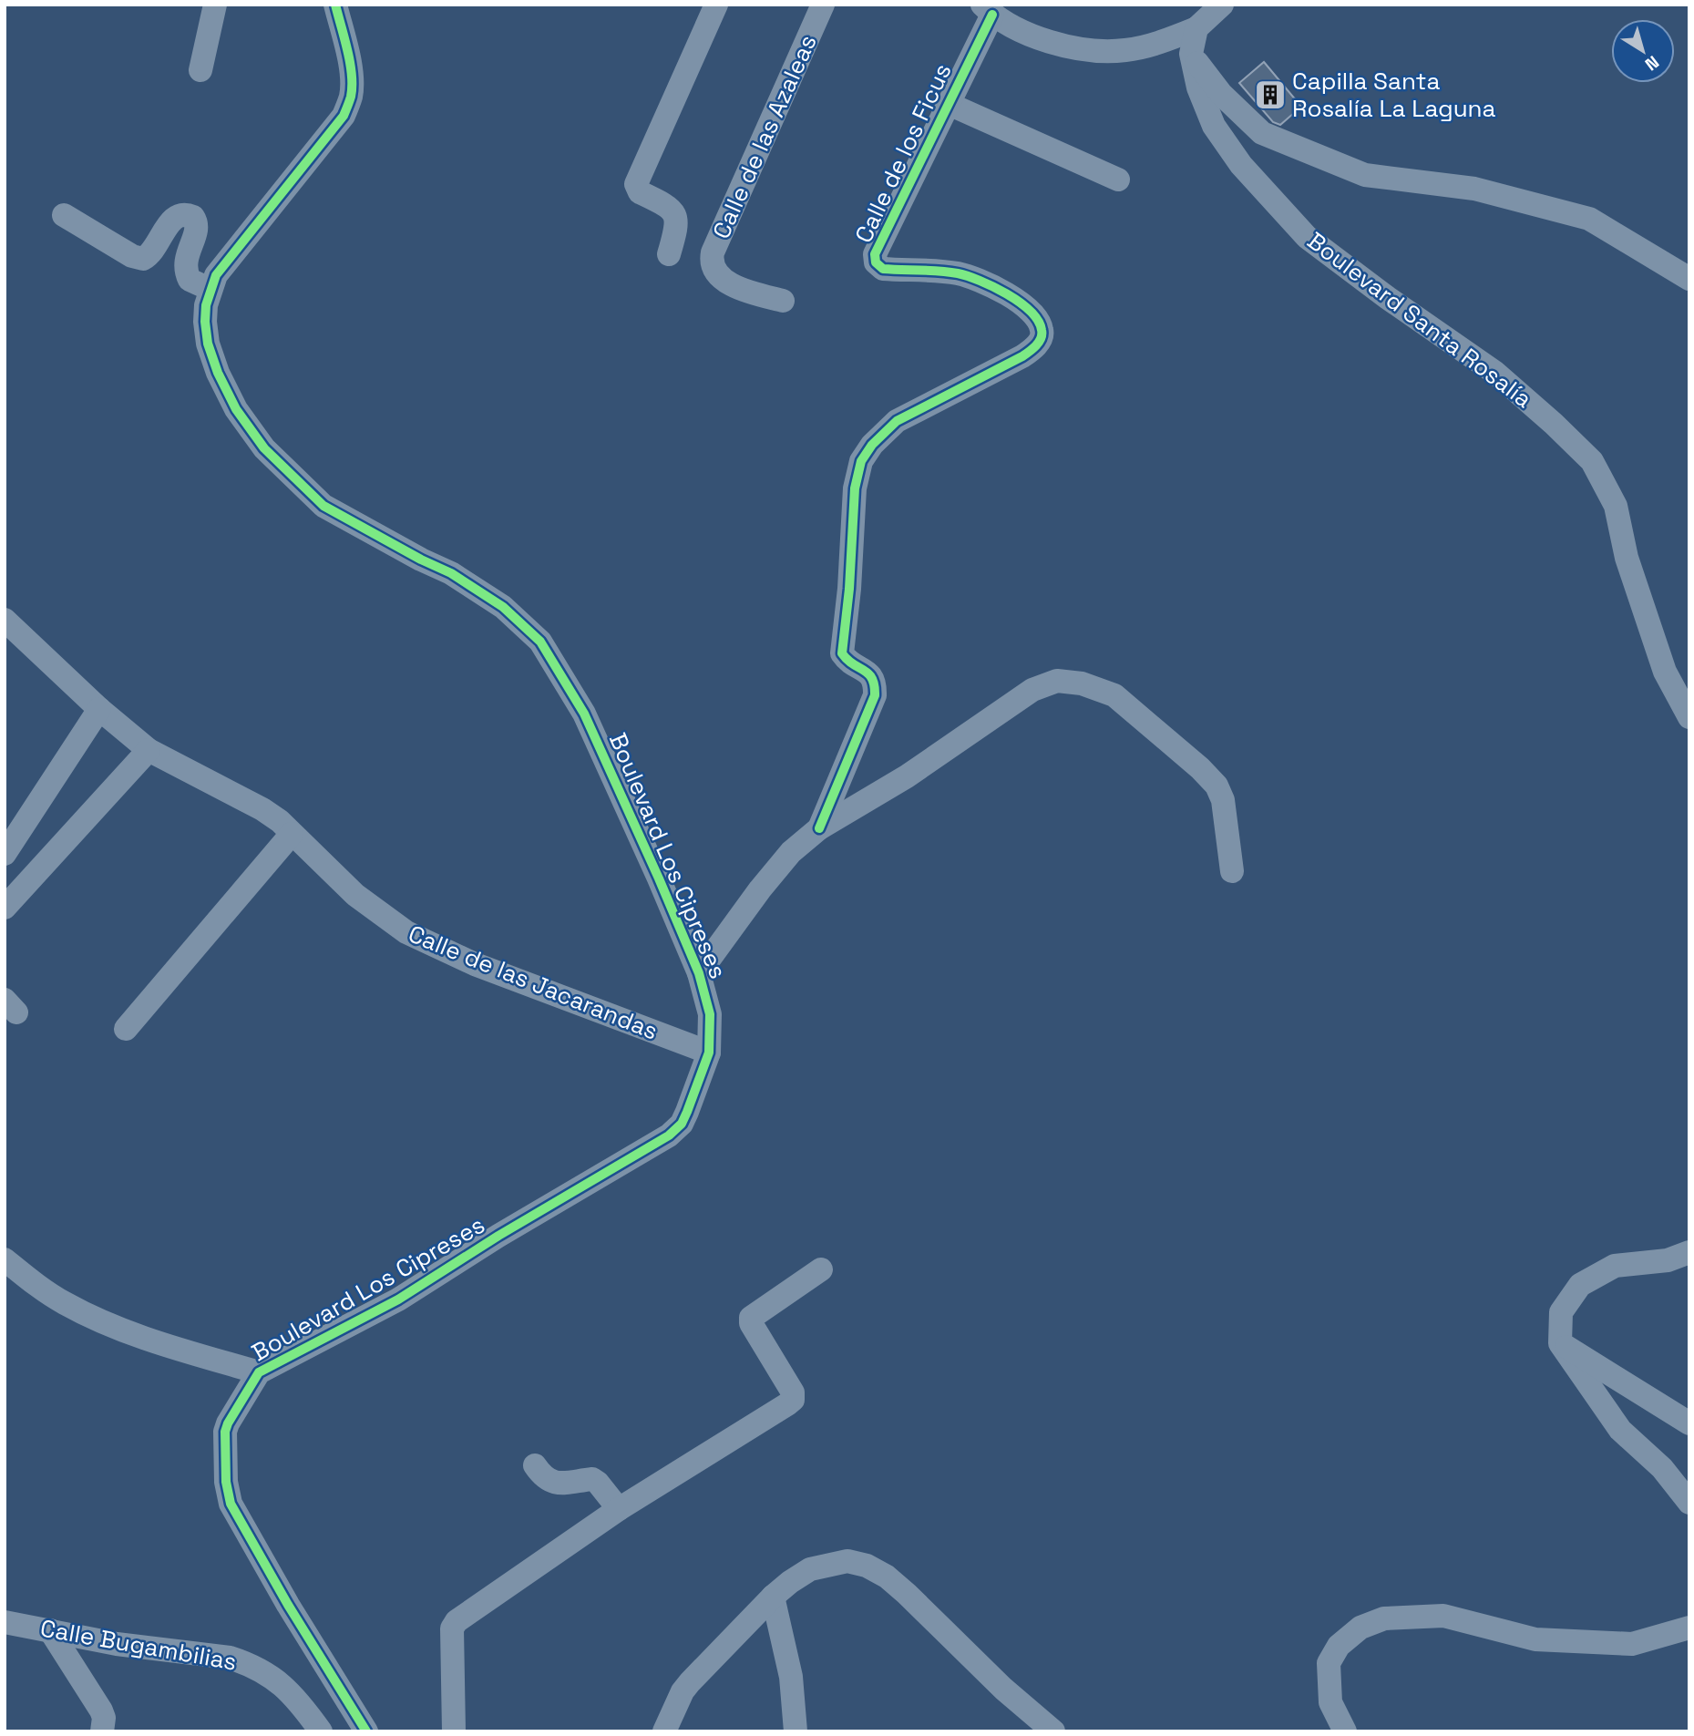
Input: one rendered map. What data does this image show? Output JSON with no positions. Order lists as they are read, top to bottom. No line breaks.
{"streets":{"street":["Calle de las Azaleas","Calle de los Ficus","Boulevard Santa Rosalía","Boulevard Los Cipreses","Calle de las Jacarandas","Calle Bugambilias"]},"crossings":[["Boulevard Los Cipreses","Calle de las Jacarandas"]],"places":{"building":["Capilla Santa Rosalía La Laguna"]},"north":"bottom right"}
